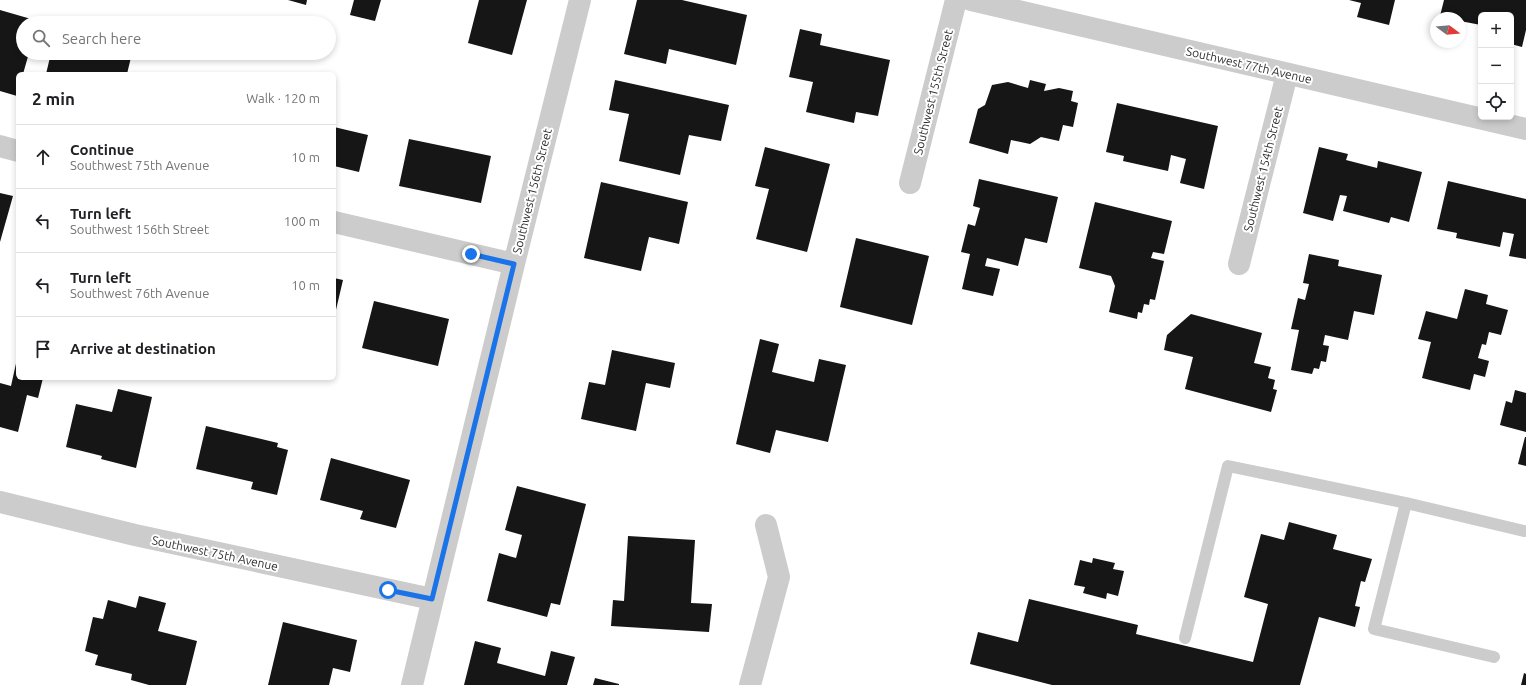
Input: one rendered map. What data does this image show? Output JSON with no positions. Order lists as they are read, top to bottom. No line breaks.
{"streets":{"street":["Southwest 77th Avenue","Southwest 155th Street","Southwest 154th Street","Southwest 156th Street","Southwest 75th Avenue"]},"crossings":[["Southwest 77th Avenue","Southwest 154th Street"],["Southwest 156th Street","Southwest 75th Avenue"]],"north":"right","page":{"map_buttons":["+","−"],"search":"Search here","heading":["2 min","Walk · 120 m"],"list":[["Continue","Southwest 75th Avenue","10 m"],["Turn left","Southwest 156th Street","100 m"],["Turn left","Southwest 76th Avenue","10 m"],"Arrive at destination"]}}
